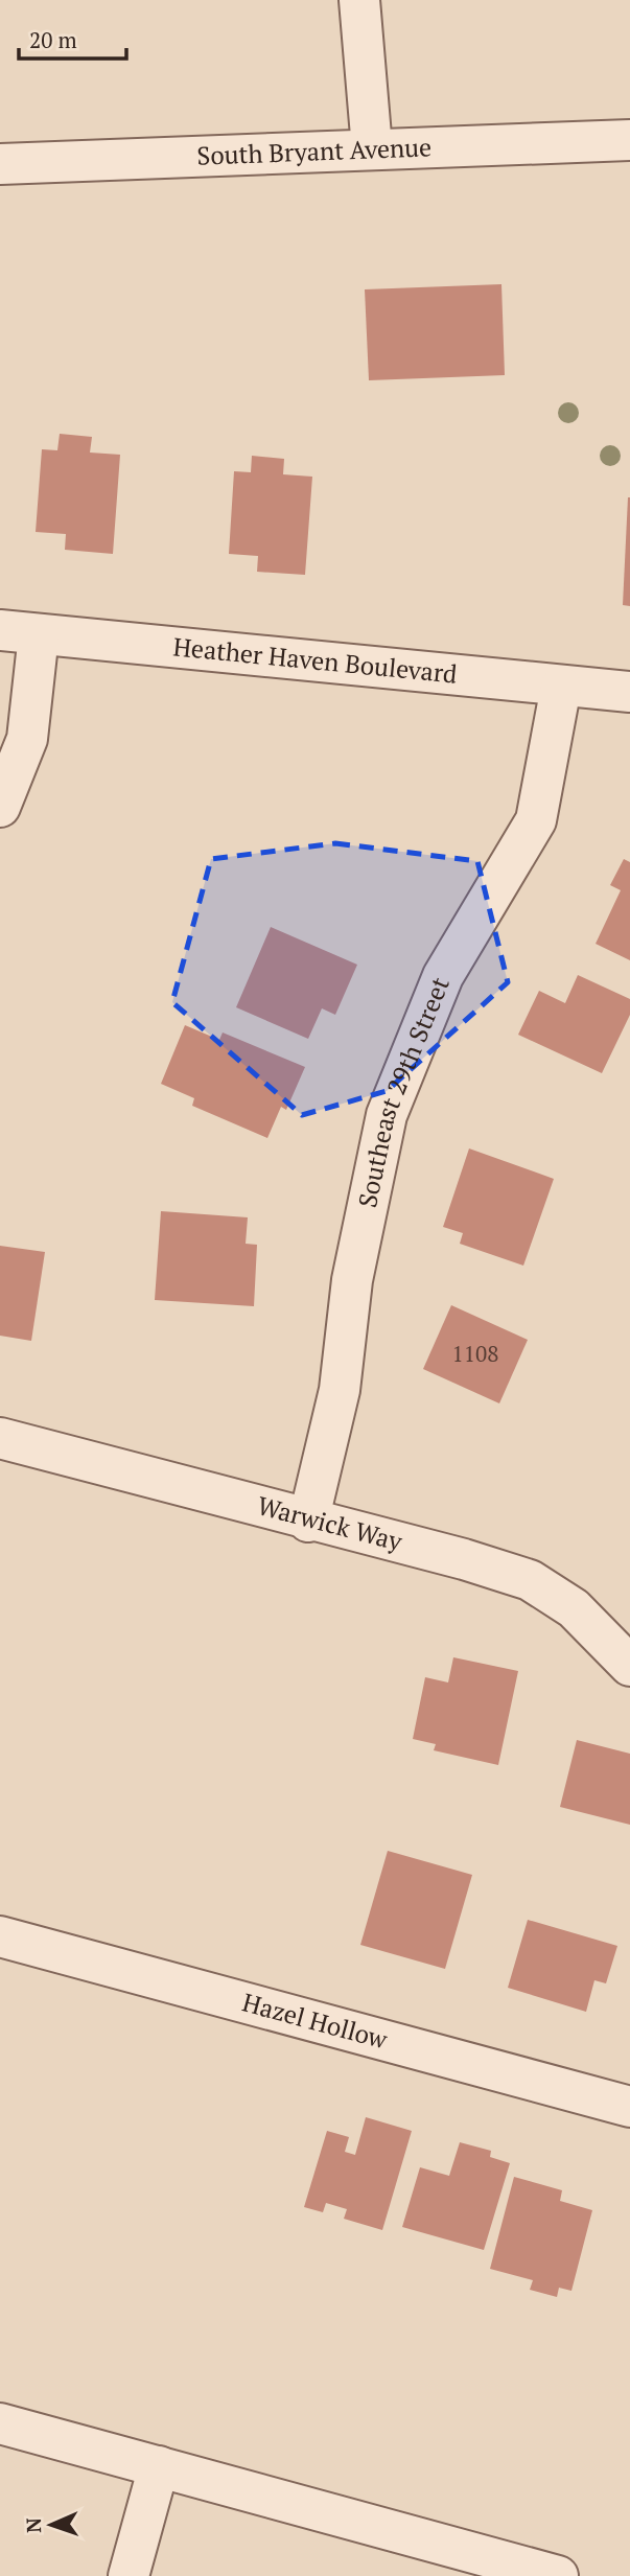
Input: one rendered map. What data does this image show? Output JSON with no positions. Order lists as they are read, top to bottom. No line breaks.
{"streets":{"street":["South Bryant Avenue","Heather Haven Boulevard","Southeast 29th Street","Warwick Way","Hazel Hollow"]},"crossings":[["Heather Haven Boulevard","Southeast 29th Street"],["Southeast 29th Street","Warwick Way"]],"house_numbers":["1108"],"scale_bar":"20 m","north":"left"}
